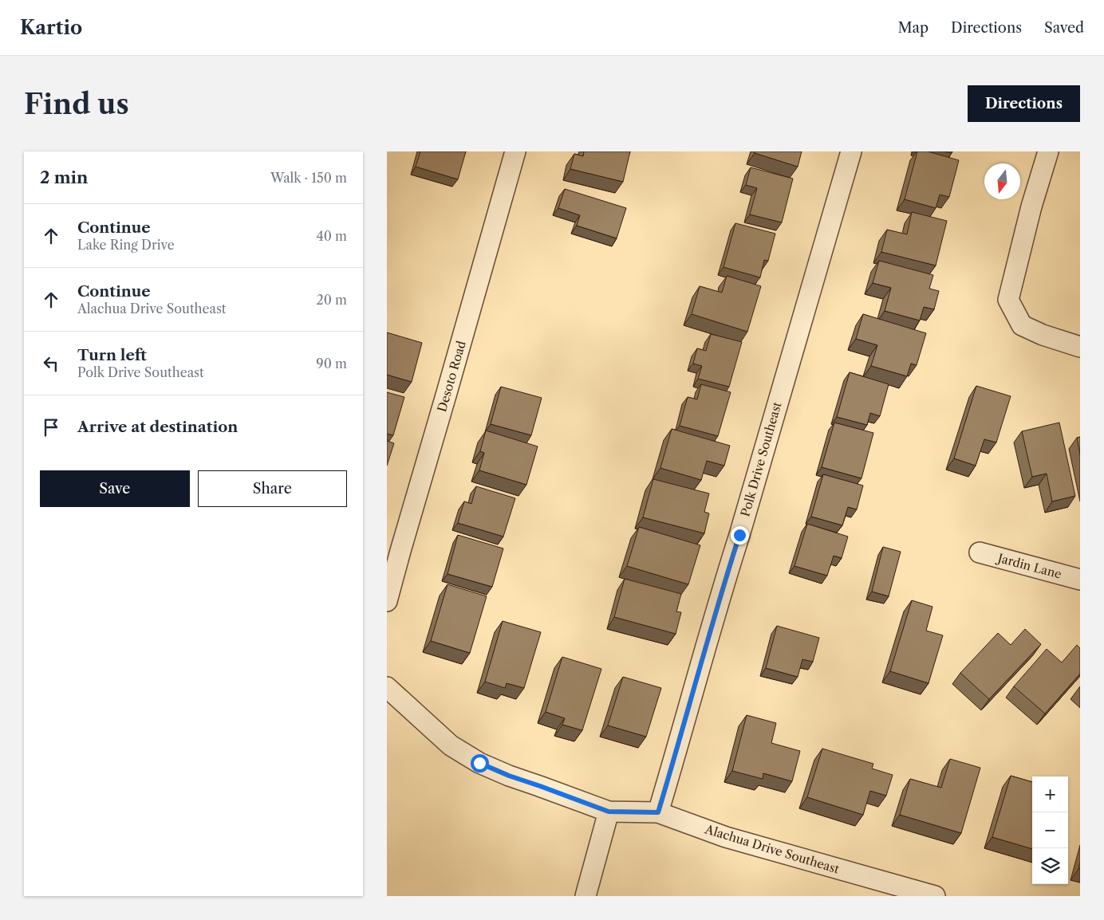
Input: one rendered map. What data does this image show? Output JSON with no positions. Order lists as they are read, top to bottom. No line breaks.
{"streets":{"street":["Desoto Road","Polk Drive Southeast","Jardin Lane","Alachua Drive Southeast"]},"crossings":[["Polk Drive Southeast","Alachua Drive Southeast"]],"north":"bottom","page":{"header":"Kartio","nav":["Map","Directions","Saved"],"buttons":["Directions",["Save","Share"]],"title":"Find us","heading":["2 min","Walk · 150 m"],"list":[["Continue","Lake Ring Drive","40 m"],["Continue","Alachua Drive Southeast","20 m"],["Turn left","Polk Drive Southeast","90 m"],"Arrive at destination"],"map_buttons":["+","−"]}}
